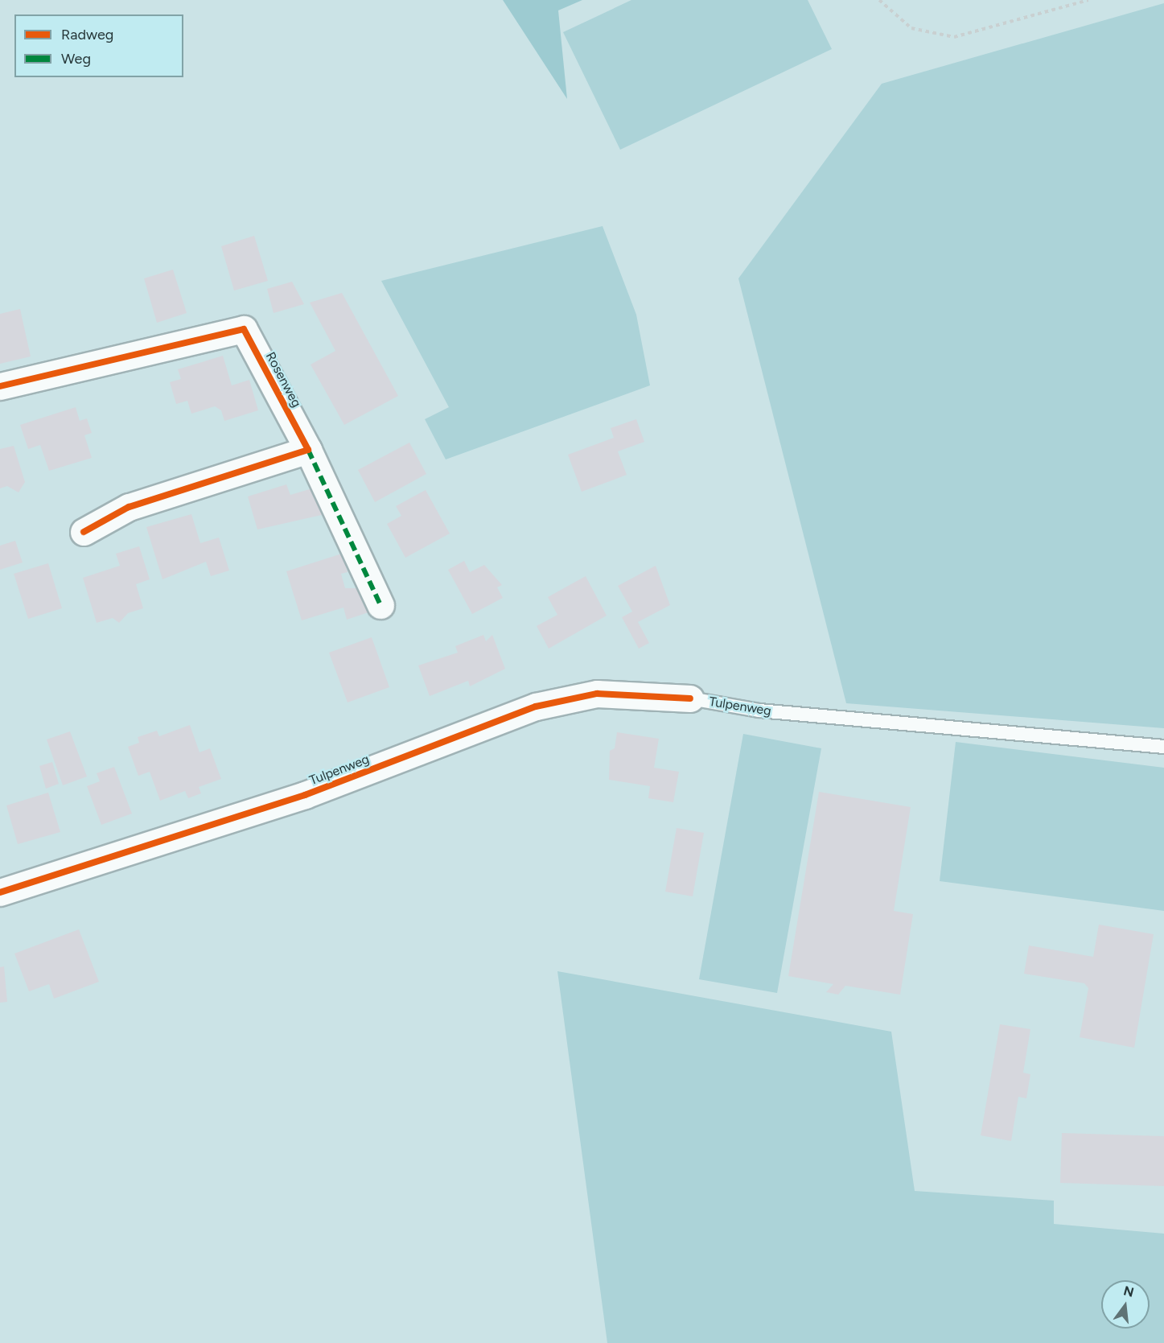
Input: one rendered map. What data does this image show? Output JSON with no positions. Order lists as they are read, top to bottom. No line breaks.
{"streets":{"street":["Rosenweg","Tulpenweg"]},"legend":["Radweg","Weg"],"north":"top"}
